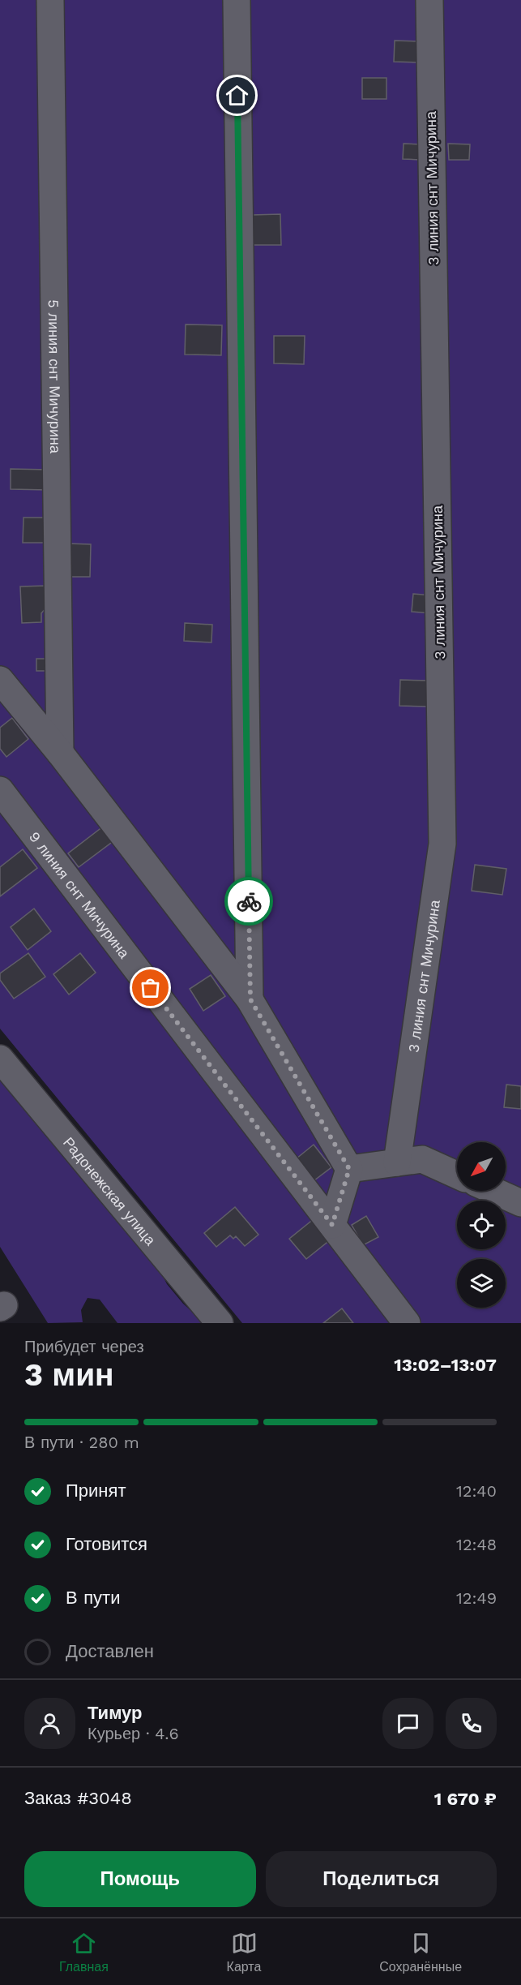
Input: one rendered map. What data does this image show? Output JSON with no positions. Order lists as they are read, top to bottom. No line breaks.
{"streets":{"street":["3 линия снт Мичурина","5 линия снт Мичурина","9 линия снт Мичурина","Радонежская улица"]},"north":"bottom left","page":{"heading":["3 мин","Прибудет через","13:02–13:07"],"panel":["Тимур","Курьер · 4.6","Заказ #3048","1 670 ₽"],"bar":"В пути · 280 m","list":[["Принят","12:40"],["Готовится","12:48"],["В пути","12:49"],"Доставлен"],"buttons":["Помощь","Поделиться"],"tabs":["Главная","Карта","Сохранённые"]}}
